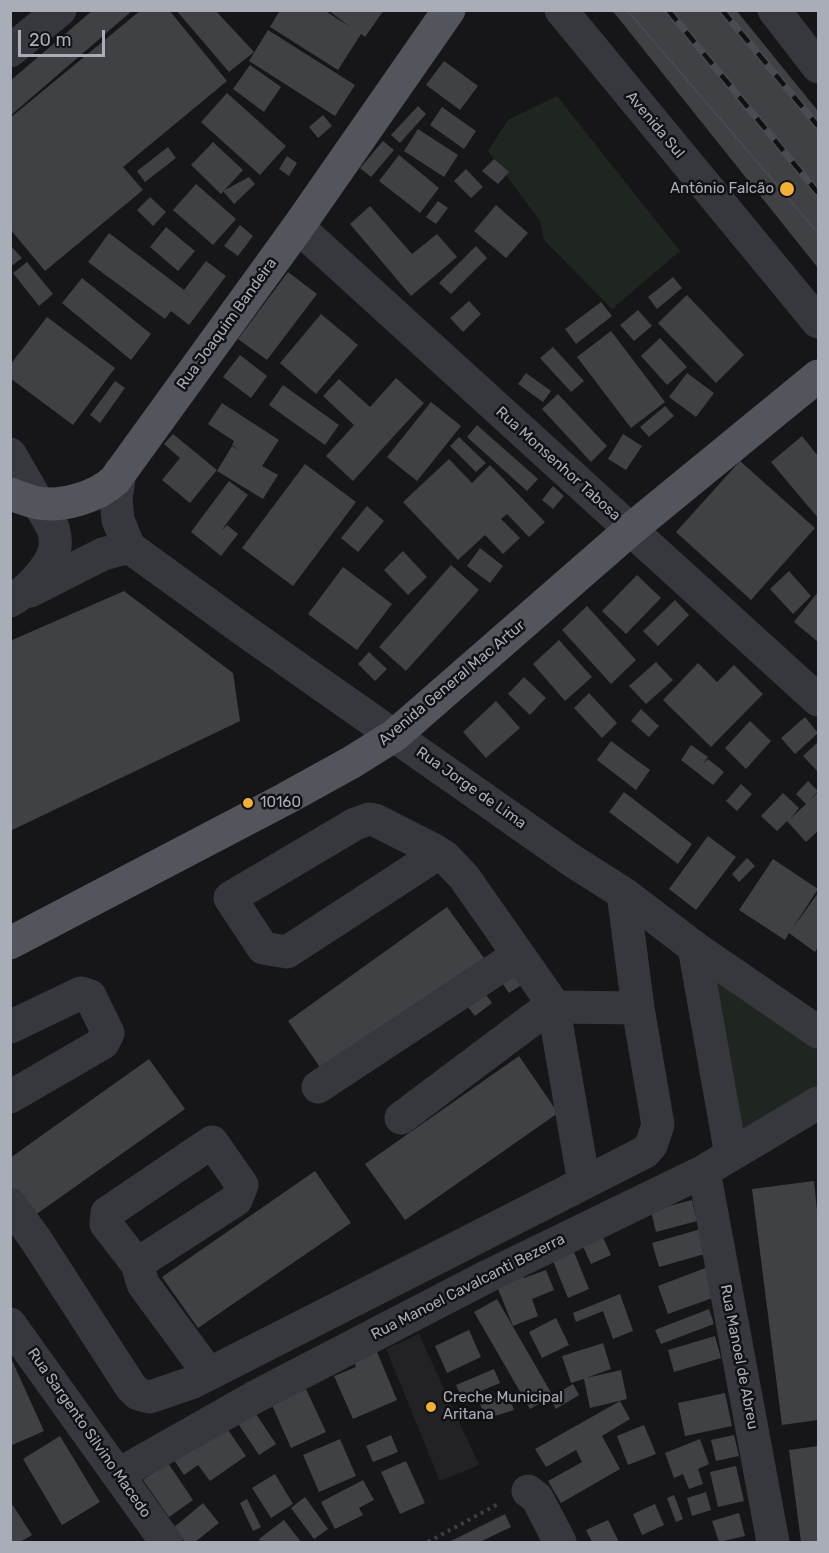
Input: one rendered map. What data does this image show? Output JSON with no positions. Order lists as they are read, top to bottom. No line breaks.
{"streets":{"main road":["Rua Joaquim Bandeira","Avenida General Mac Artur"],"street":["Avenida Sul","Rua Monsenhor Tabosa","Rua Jorge de Lima","Rua Manoel Cavalcanti Bezerra","Rua Manoel de Abreu","Rua Sargento Silvino Macedo"]},"crossings":[["Rua Joaquim Bandeira","Rua Monsenhor Tabosa"],["Rua Monsenhor Tabosa","Avenida General Mac Artur"],["Avenida General Mac Artur","Rua Jorge de Lima"],["Rua Jorge de Lima","Rua Manoel de Abreu"],["Rua Manoel Cavalcanti Bezerra","Rua Manoel de Abreu"],["Rua Manoel Cavalcanti Bezerra","Rua Sargento Silvino Macedo"]],"places":["Antônio Falcão","10160","Creche Municipal Aritana"],"scale_bar":"20 m"}
